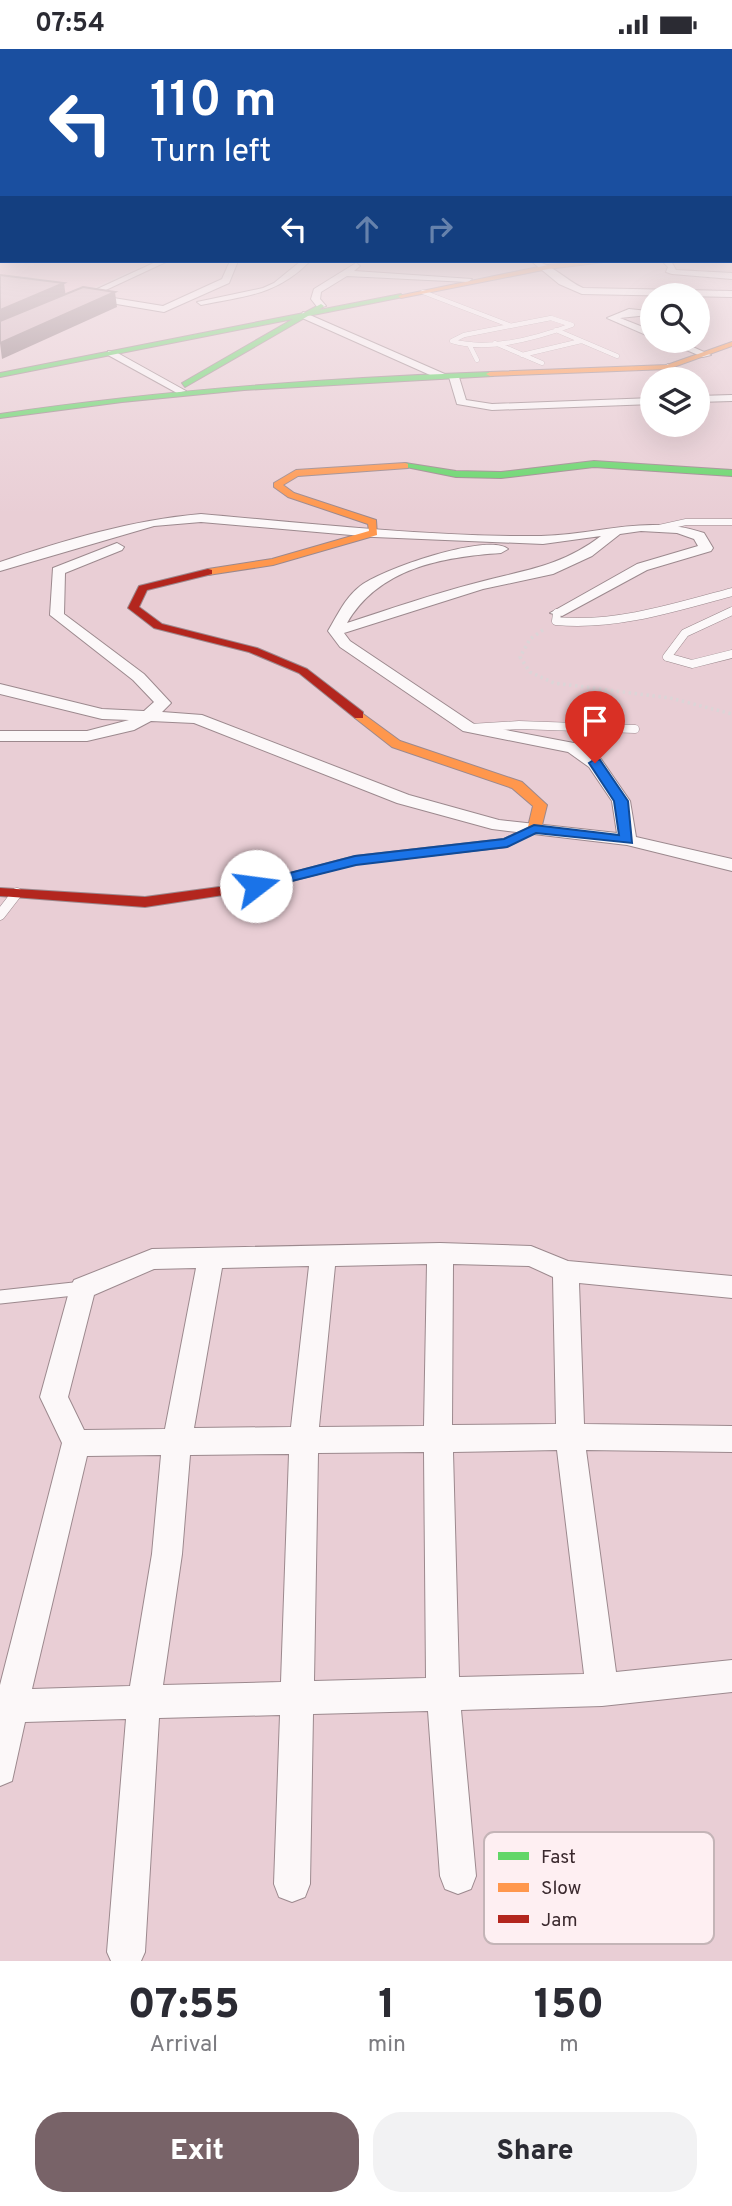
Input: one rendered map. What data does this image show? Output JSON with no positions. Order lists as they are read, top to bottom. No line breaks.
{"legend":["Fast","Slow","Jam"],"page":{"status":"07:54","turn":["110 m","Turn left"],"eta":["07:55","Arrival","1","min","150","m"],"buttons":["Exit","Share"]}}
